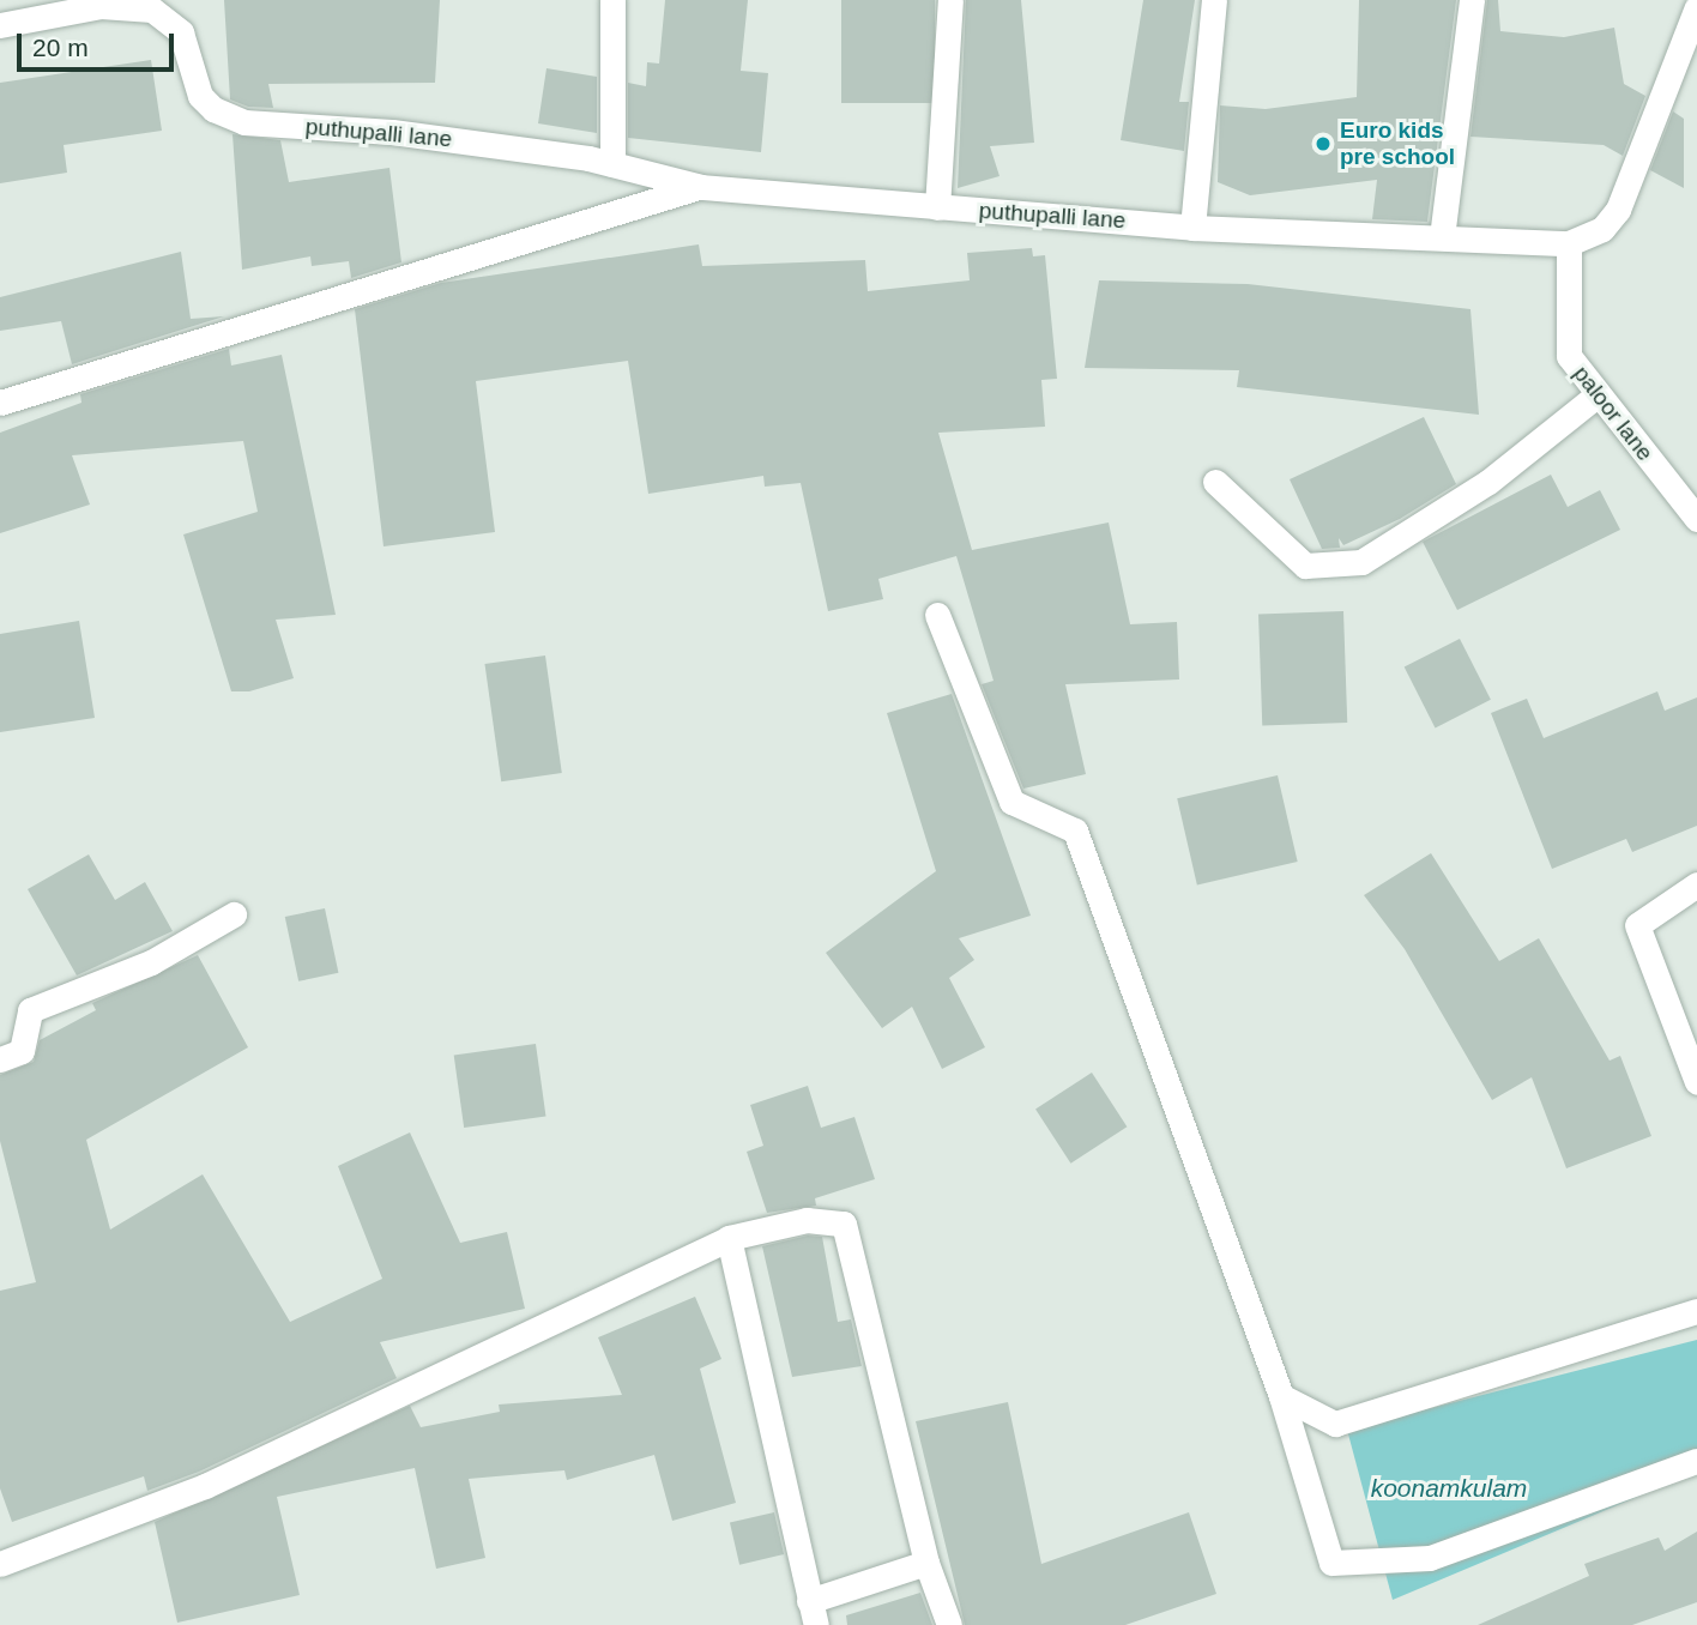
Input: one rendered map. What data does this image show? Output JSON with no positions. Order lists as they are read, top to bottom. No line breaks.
{"streets":{"street":["puthupalli lane","paloor lane"]},"crossings":[["puthupalli lane","paloor lane"]],"water":["koonamkulam"],"places":["Euro kids pre school"],"scale_bar":"20 m"}
